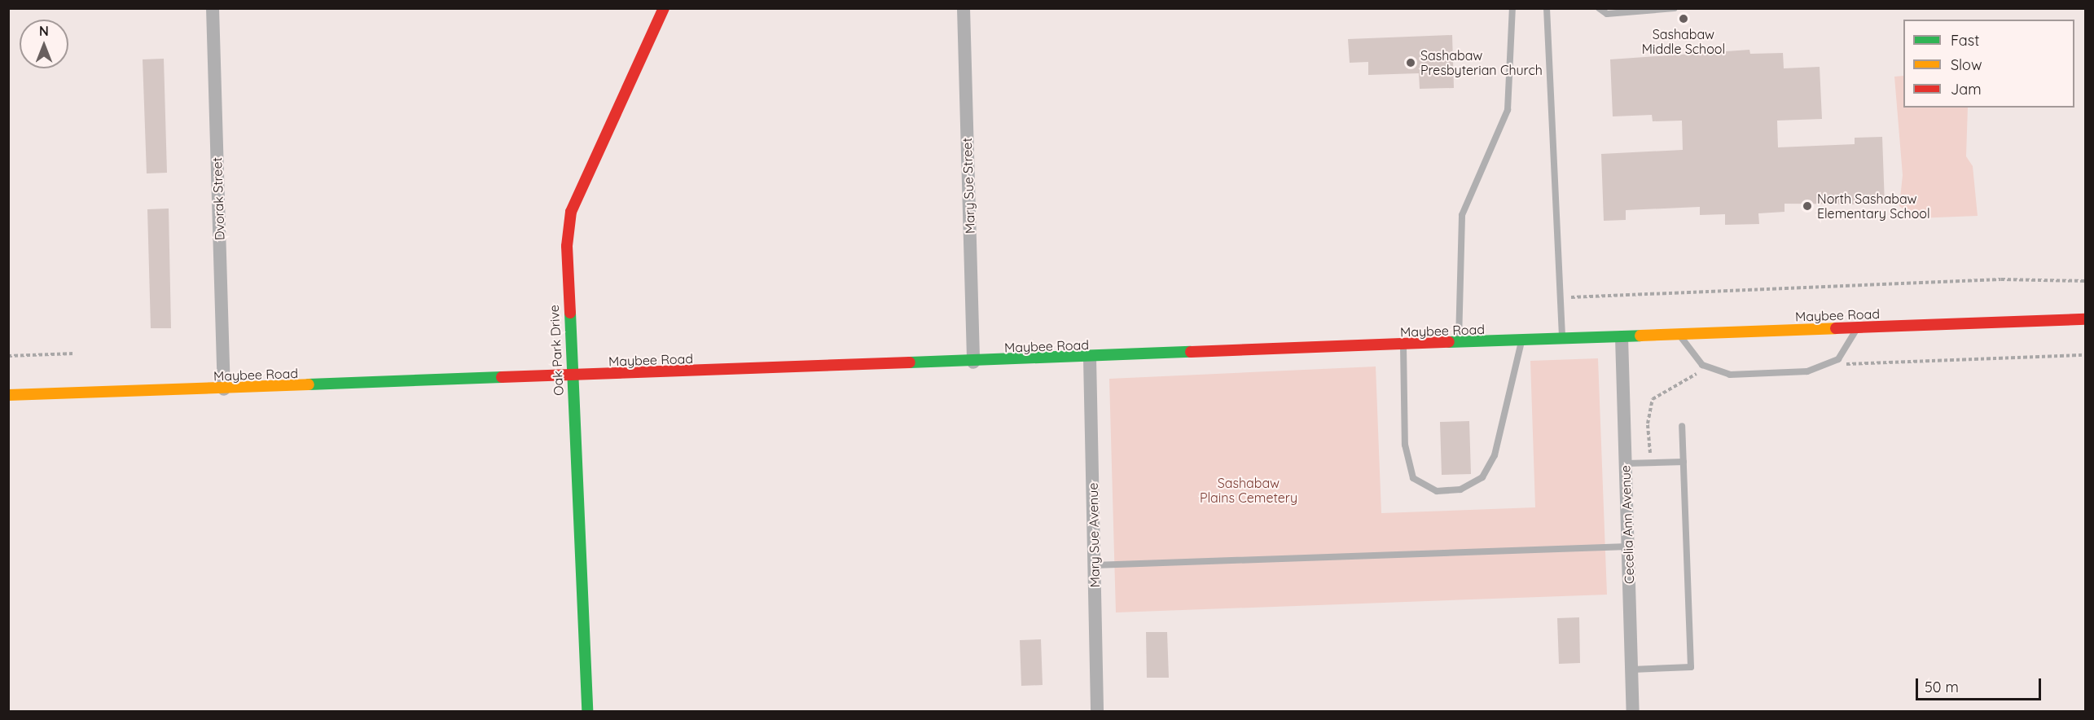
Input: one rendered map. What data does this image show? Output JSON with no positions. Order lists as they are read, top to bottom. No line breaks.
{"streets":{"main road":["Maybee Road","Oak Park Drive"],"street":["Mary Sue Street","Dvorak Street","Cecelia Ann Avenue","Mary Sue Avenue"]},"crossings":[["Mary Sue Street","Maybee Road"],["Dvorak Street","Maybee Road"],["Maybee Road","Oak Park Drive"],["Maybee Road","Cecelia Ann Avenue"],["Maybee Road","Mary Sue Avenue"]],"parks":["Sashabaw Plains Cemetery"],"places":["Sashabaw Middle School","Sashabaw Presbyterian Church","North Sashabaw Elementary School"],"legend":["Fast","Slow","Jam"],"scale_bar":"50 m","north":"top"}
